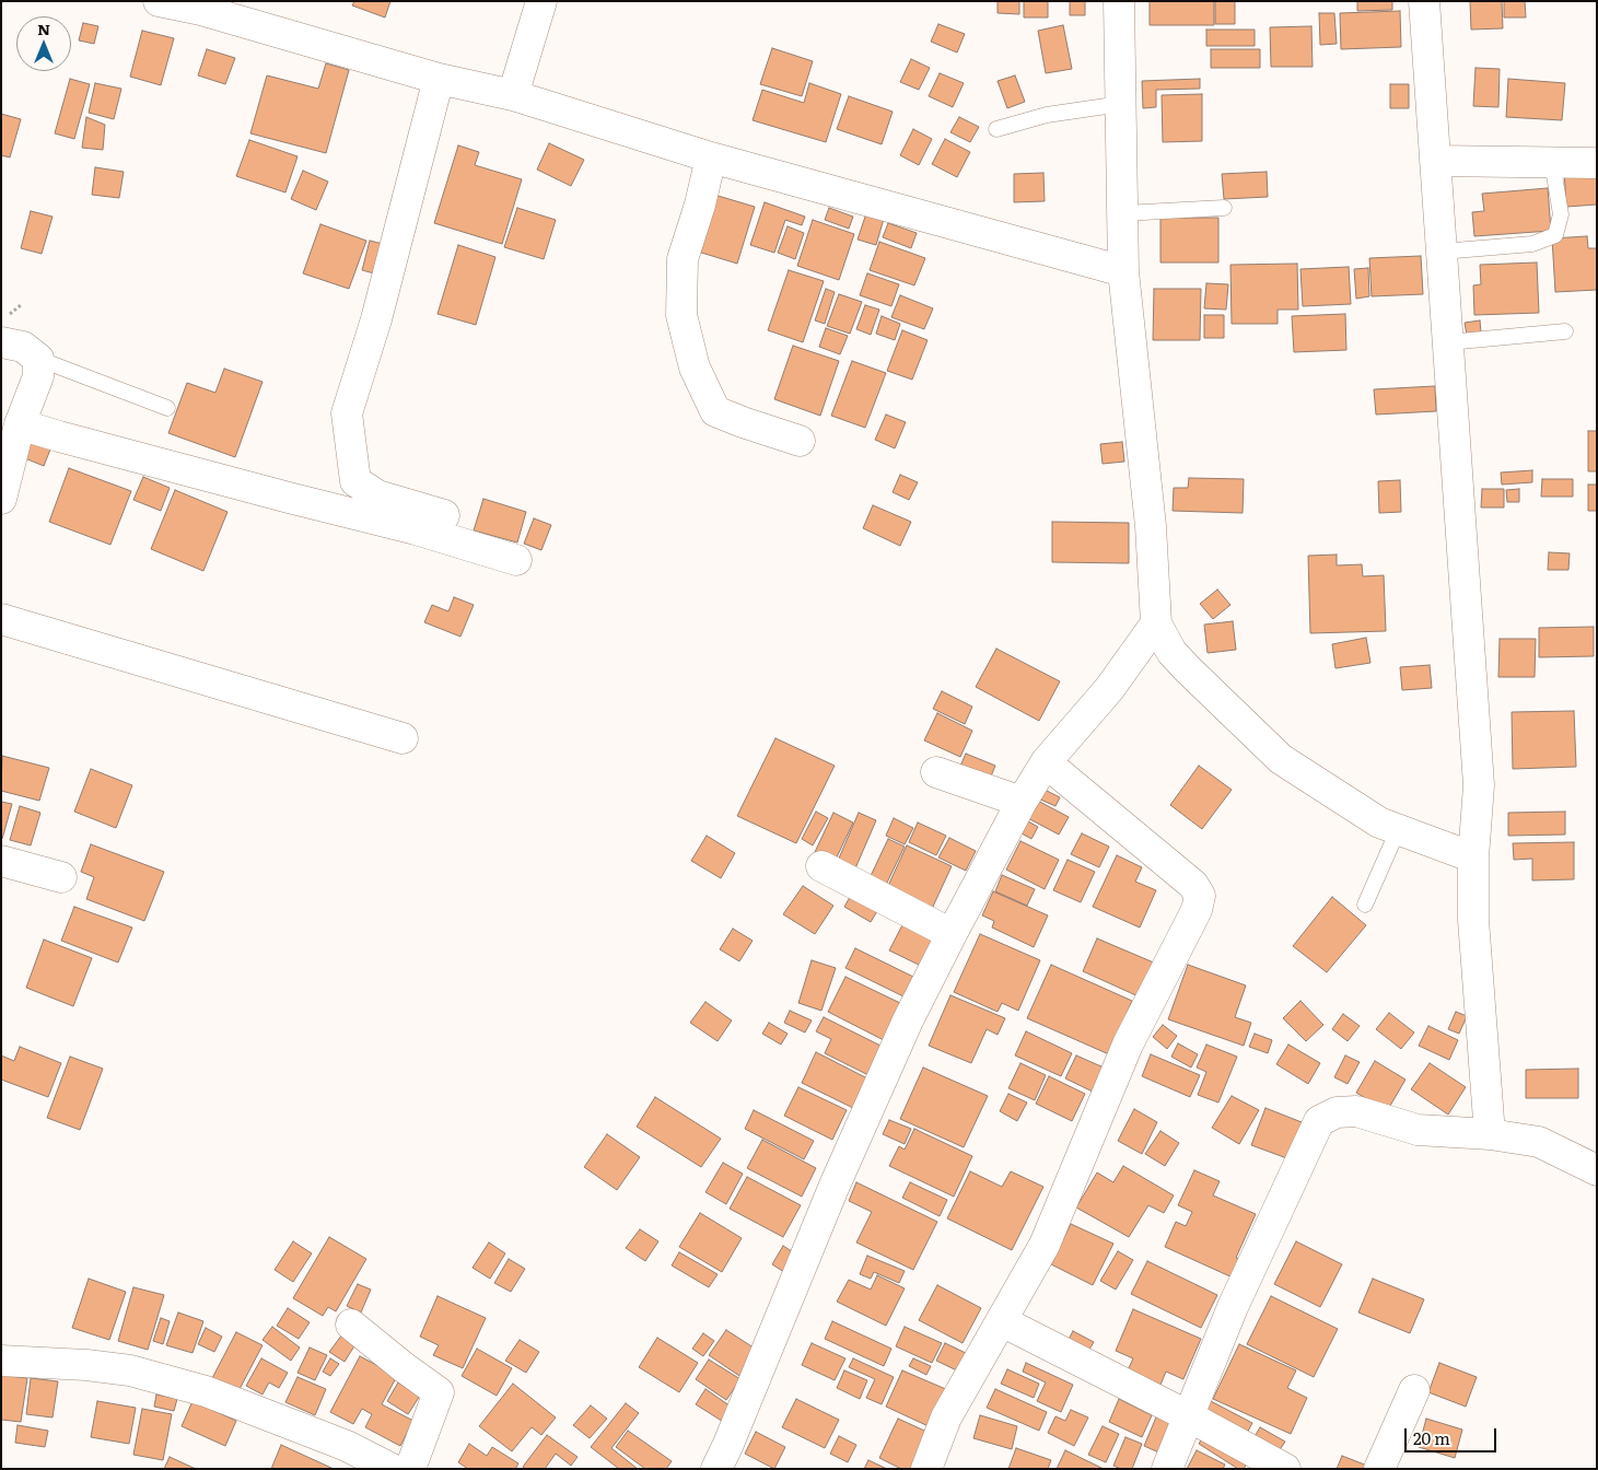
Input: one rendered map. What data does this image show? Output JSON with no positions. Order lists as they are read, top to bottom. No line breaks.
{"scale_bar":"20 m","north":"top"}
